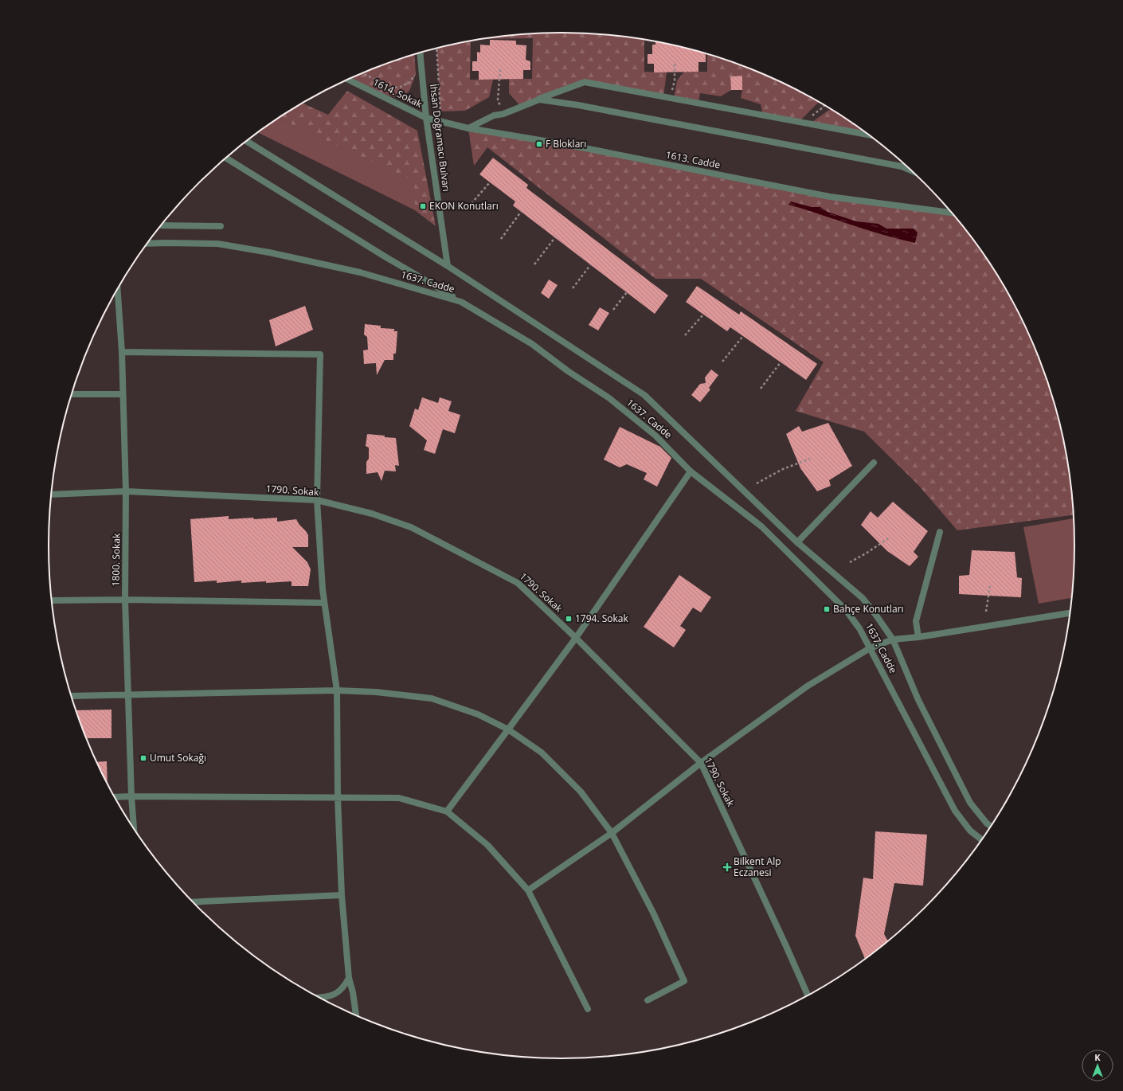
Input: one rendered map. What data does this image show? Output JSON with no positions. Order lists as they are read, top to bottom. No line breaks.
{"streets":{"street":["1614. Sokak","İhsan Doğramacı Bulvarı","1613. Cadde","1637. Cadde","1790. Sokak","1800. Sokak"]},"crossings":[["1614. Sokak","İhsan Doğramacı Bulvarı"],["1614. Sokak","1613. Cadde"],["İhsan Doğramacı Bulvarı","1613. Cadde"],["İhsan Doğramacı Bulvarı","1637. Cadde"],["1790. Sokak","1800. Sokak"]],"places":{"transit":["F Blokları","EKON Konutları","Bahçe Konutları","1794. Sokak","Umut Sokağı"],"health":["Bilkent Alp Eczanesi"]},"north":"top"}
